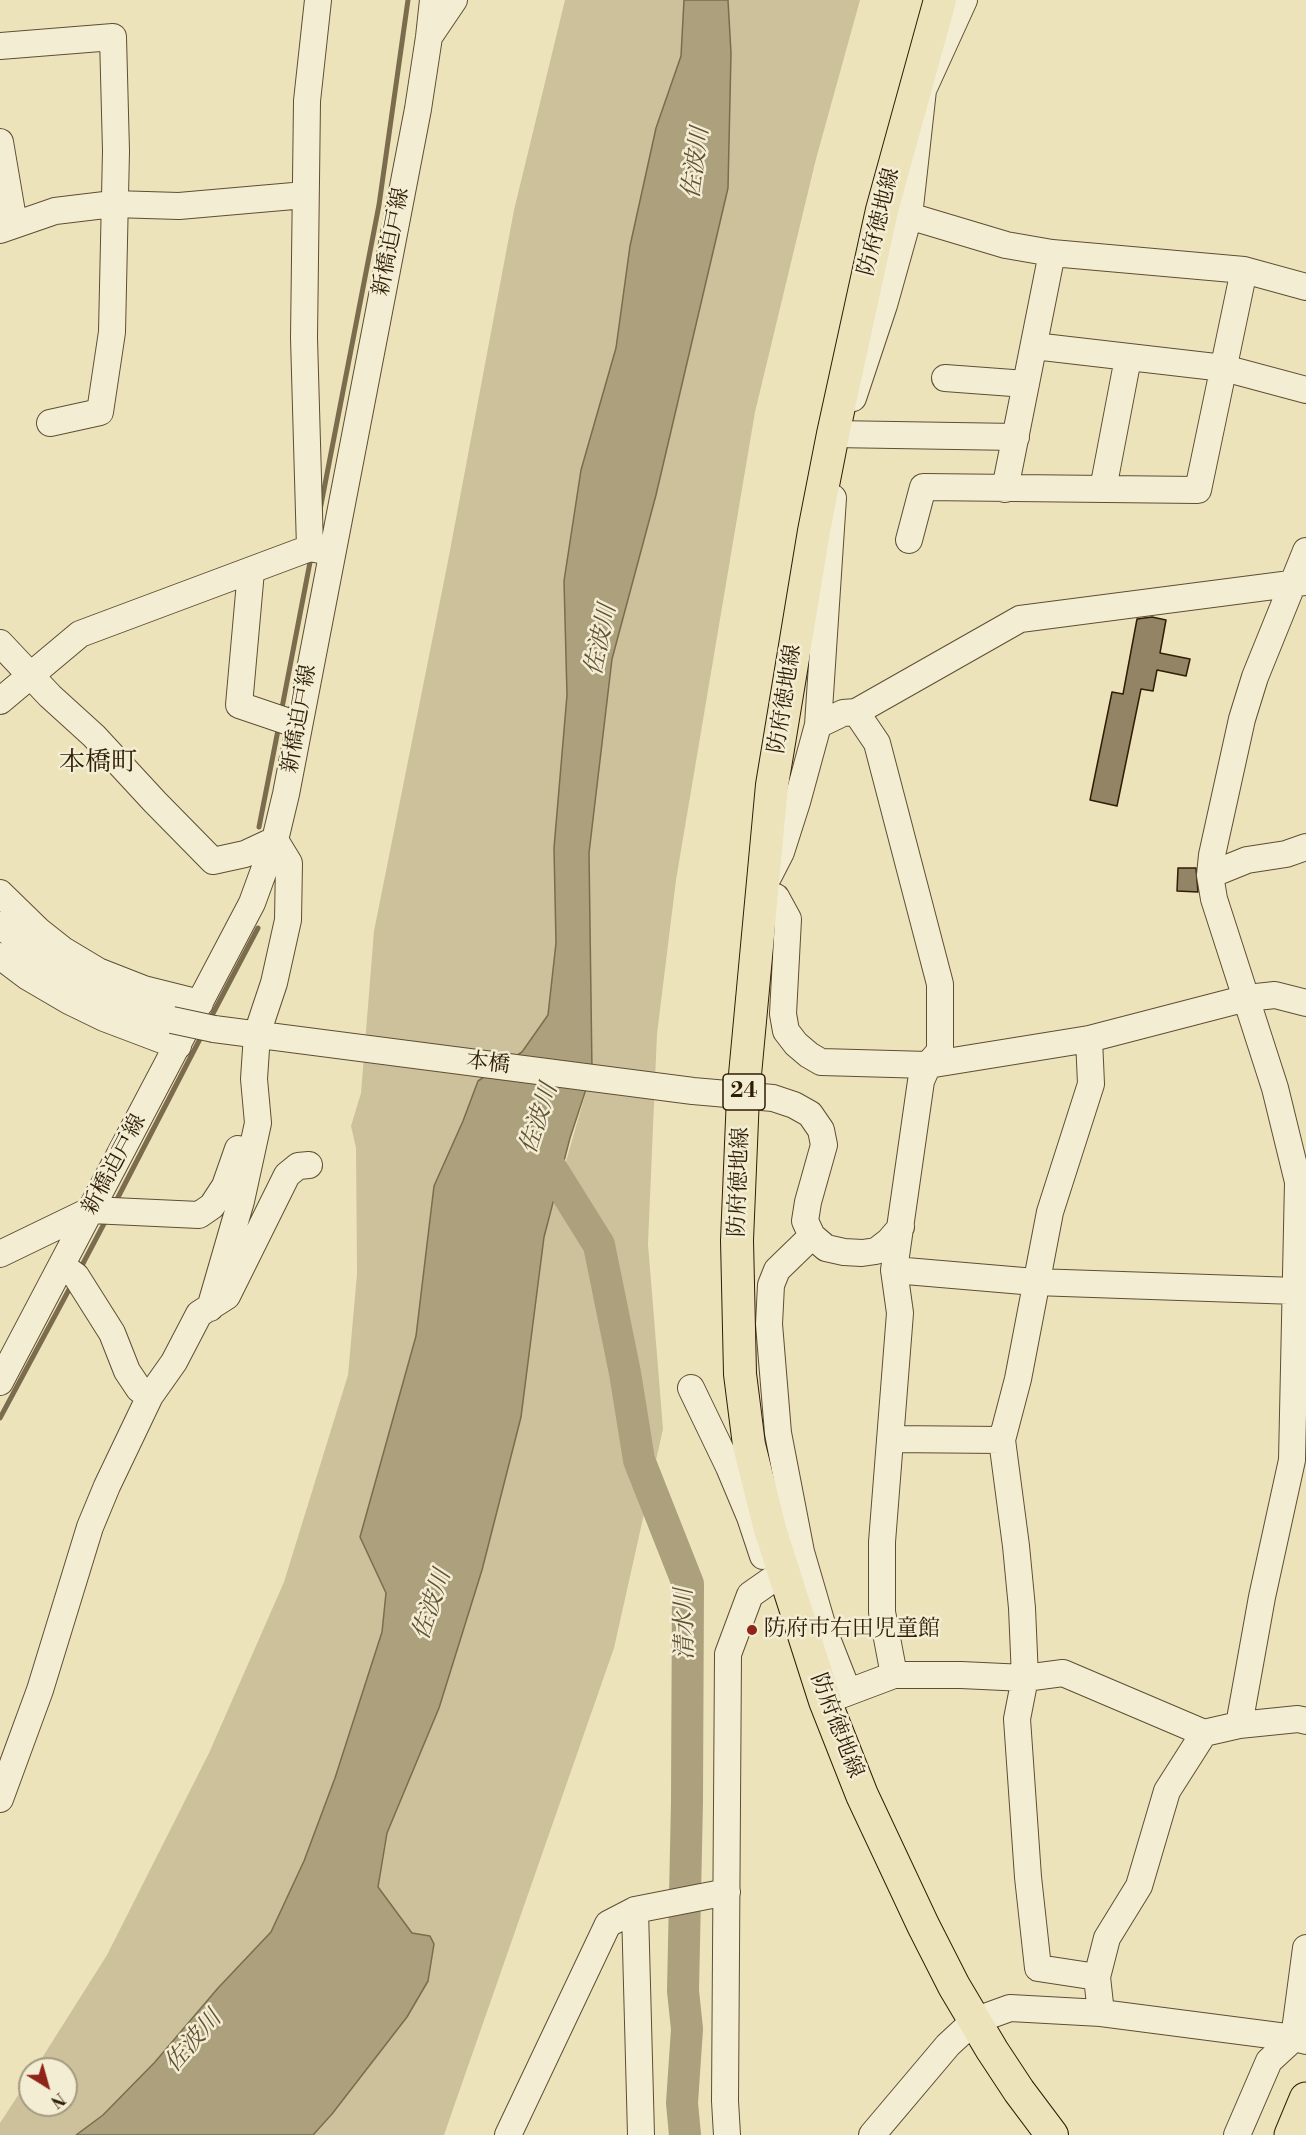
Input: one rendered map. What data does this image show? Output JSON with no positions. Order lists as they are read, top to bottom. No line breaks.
{"streets":{"main road":["防府徳地線","24"],"street":["新橋迫戸線","本橋"]},"crossings":[["防府徳地線","本橋"]],"districts":["本橋町"],"water":["佐波川","清水川"],"places":["防府市右田児童館"],"north":"bottom right"}
